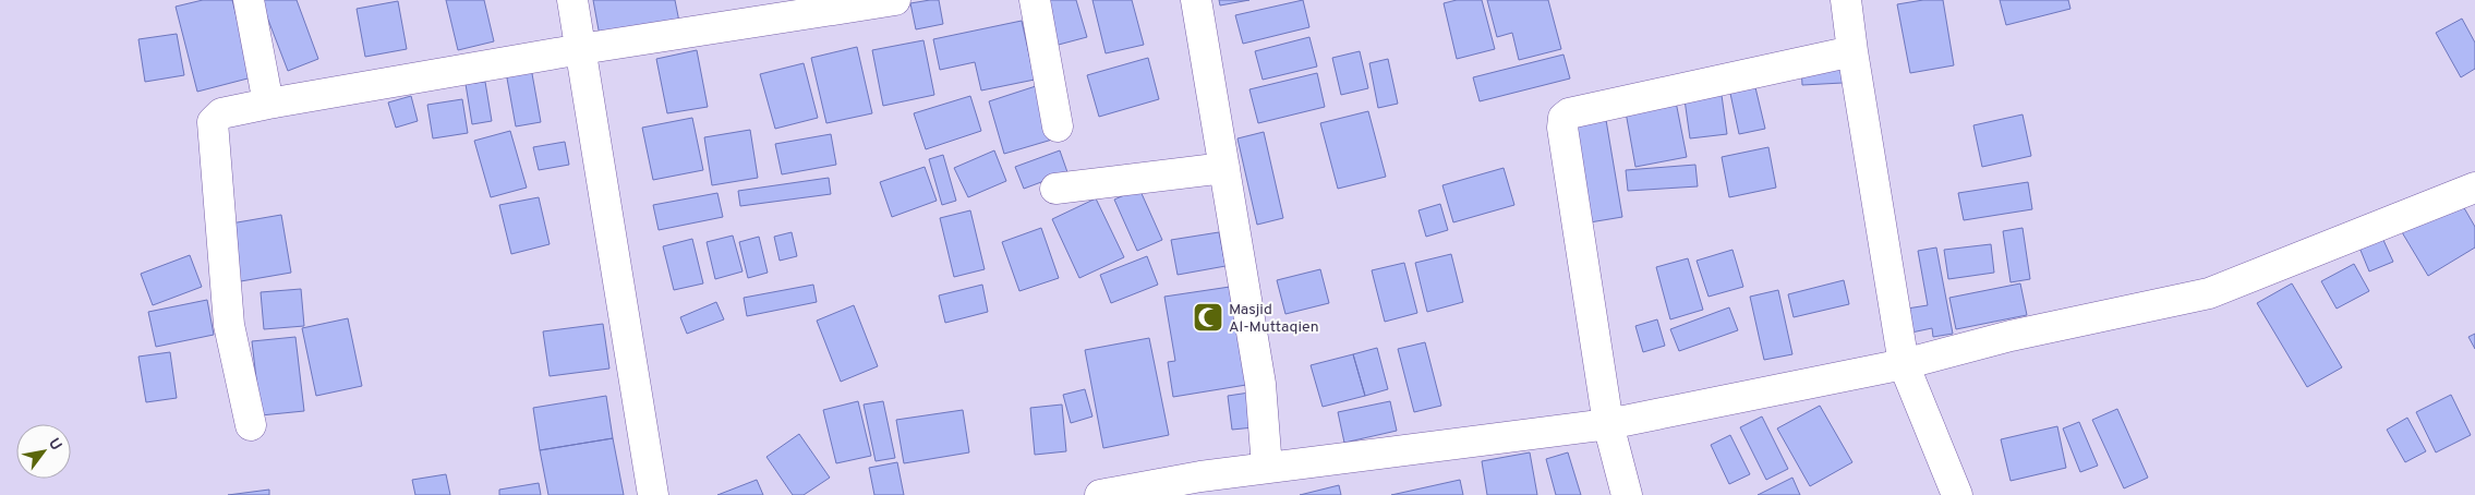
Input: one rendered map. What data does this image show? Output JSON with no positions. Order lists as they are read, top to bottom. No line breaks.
{"places":{"mosque":["Masjid Al-Muttaqien"]},"north":"top right"}
